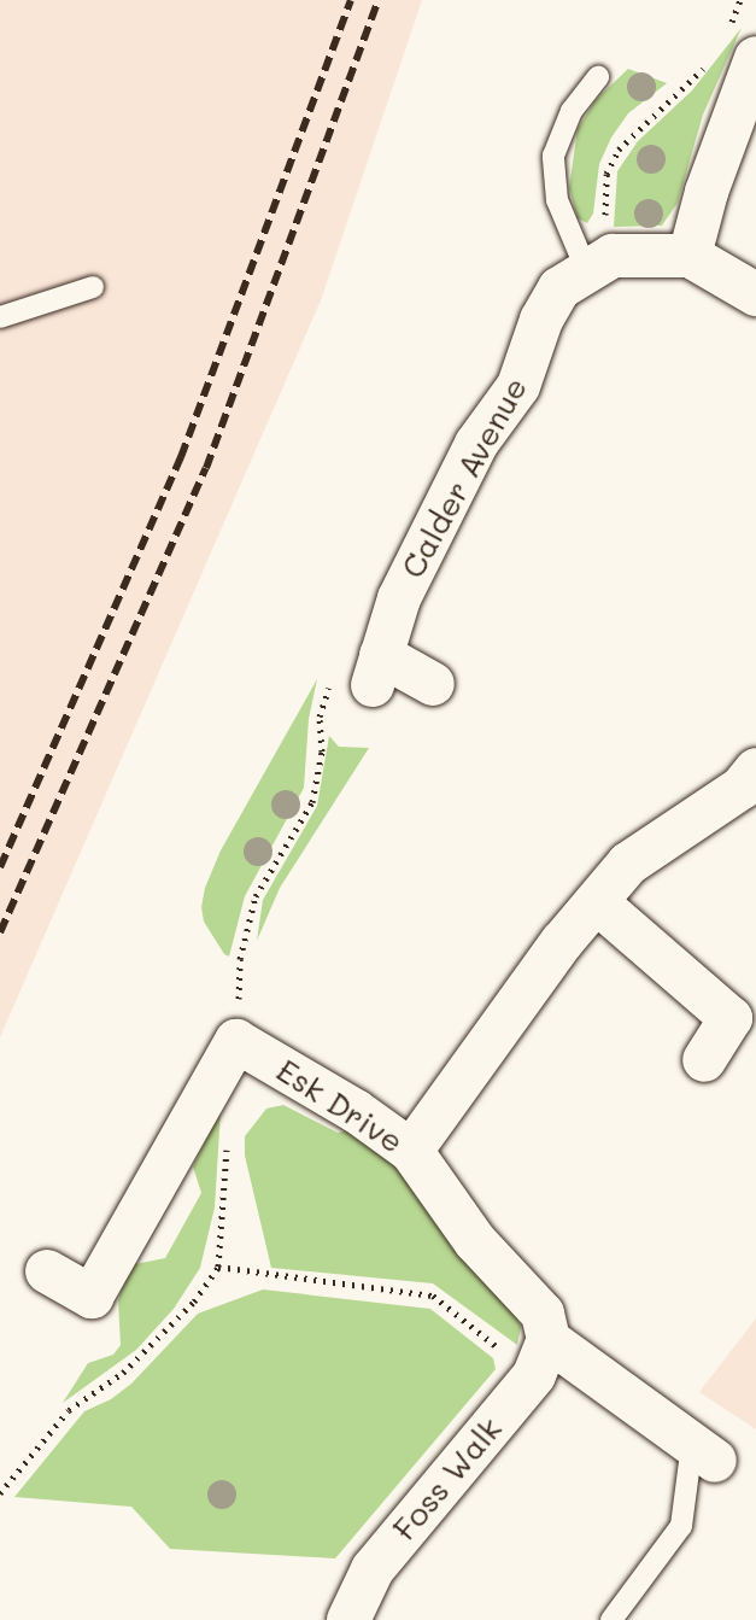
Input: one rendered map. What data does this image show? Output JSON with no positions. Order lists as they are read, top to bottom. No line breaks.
{"streets":{"street":["Calder Avenue","Esk Drive","Foss Walk"]},"crossings":[["Esk Drive","Foss Walk"]]}
